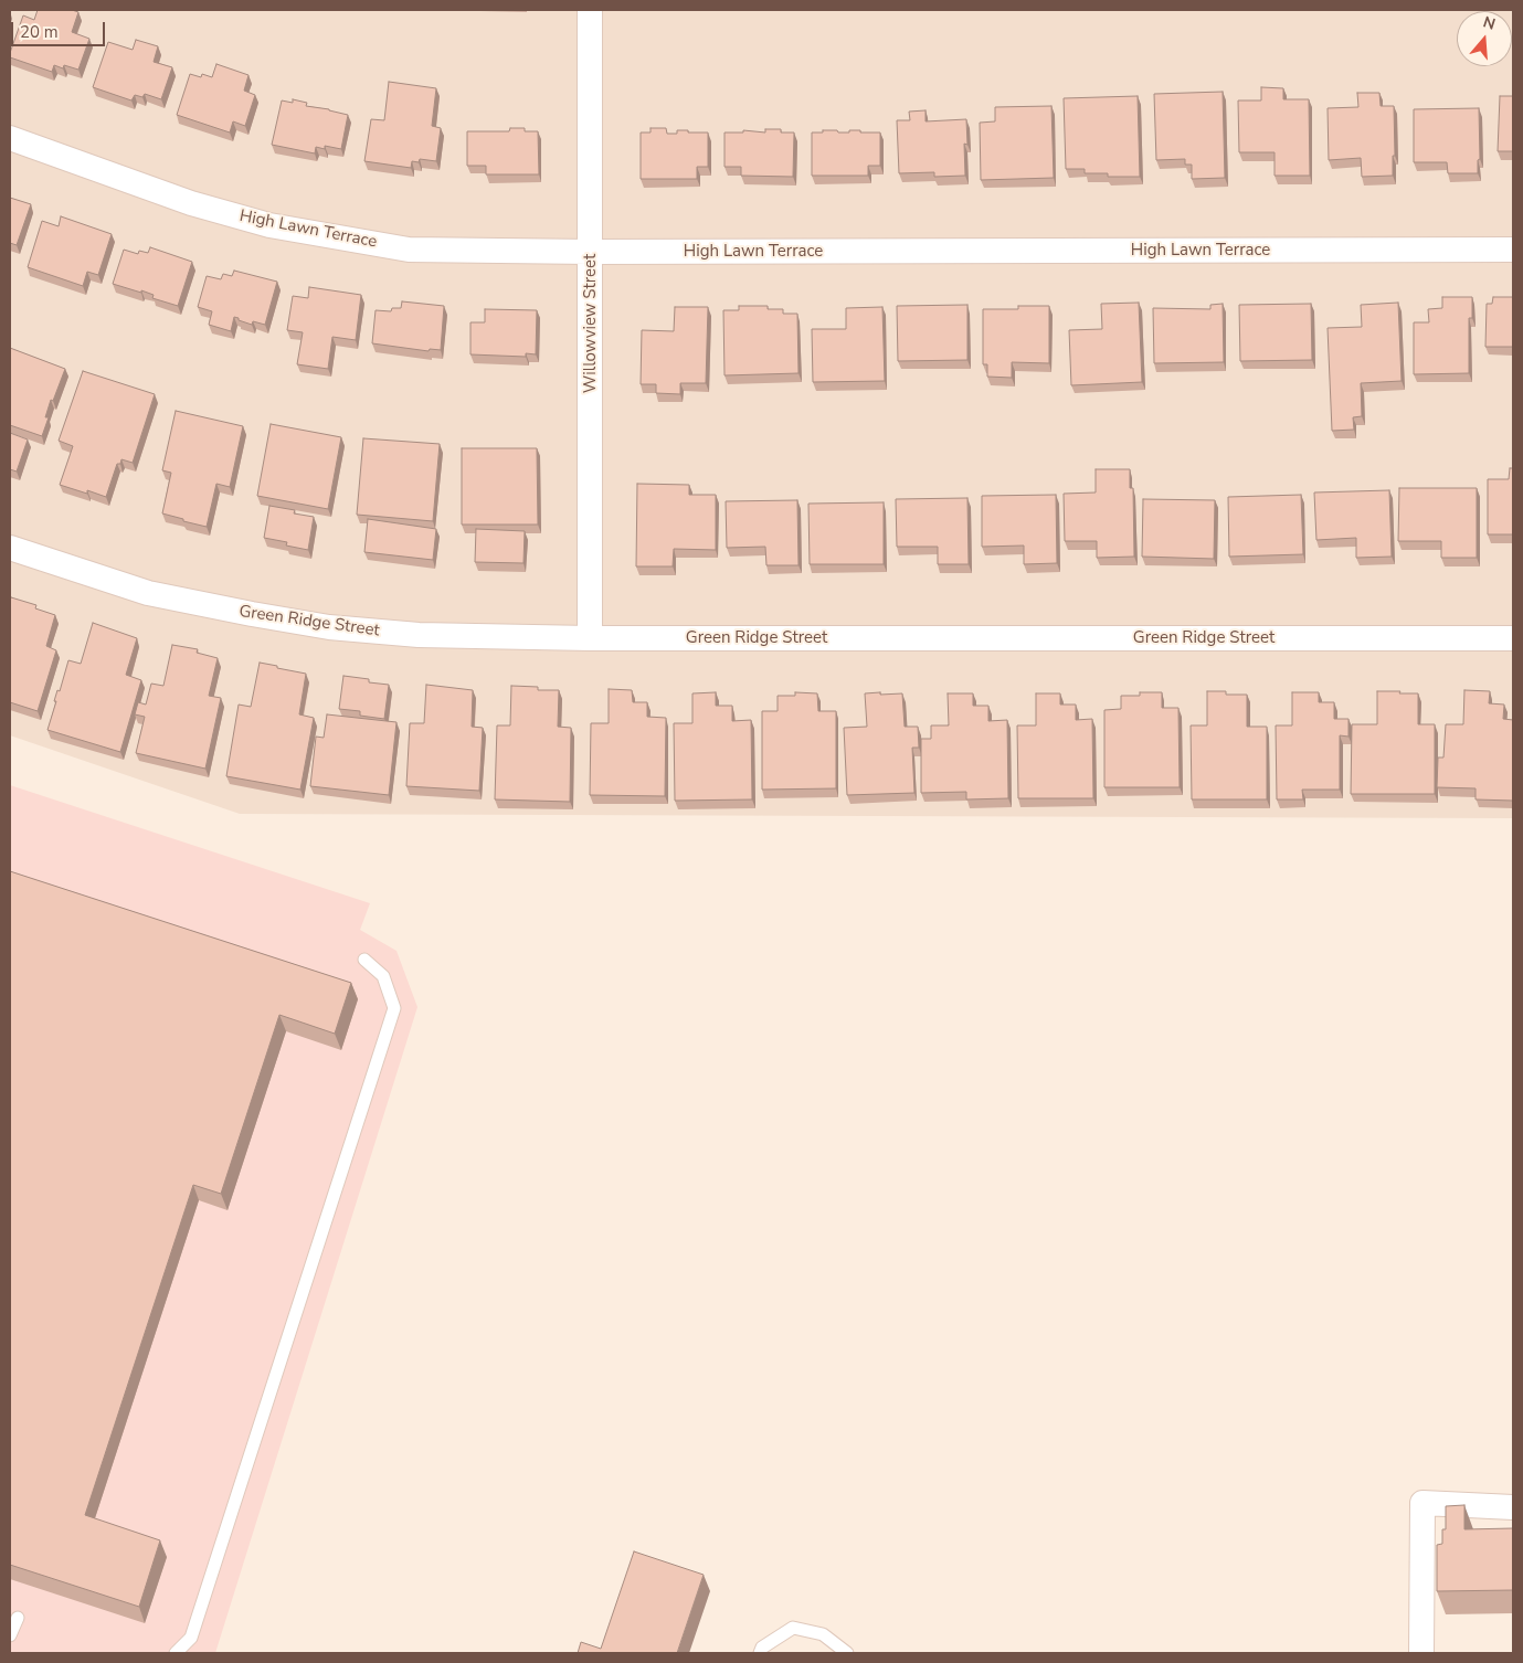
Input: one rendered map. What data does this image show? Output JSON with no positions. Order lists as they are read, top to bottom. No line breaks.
{"streets":{"street":["High Lawn Terrace","Willowview Street","Green Ridge Street"]},"crossings":[["High Lawn Terrace","Willowview Street"],["Willowview Street","Green Ridge Street"]],"scale_bar":"20 m","north":"top"}
